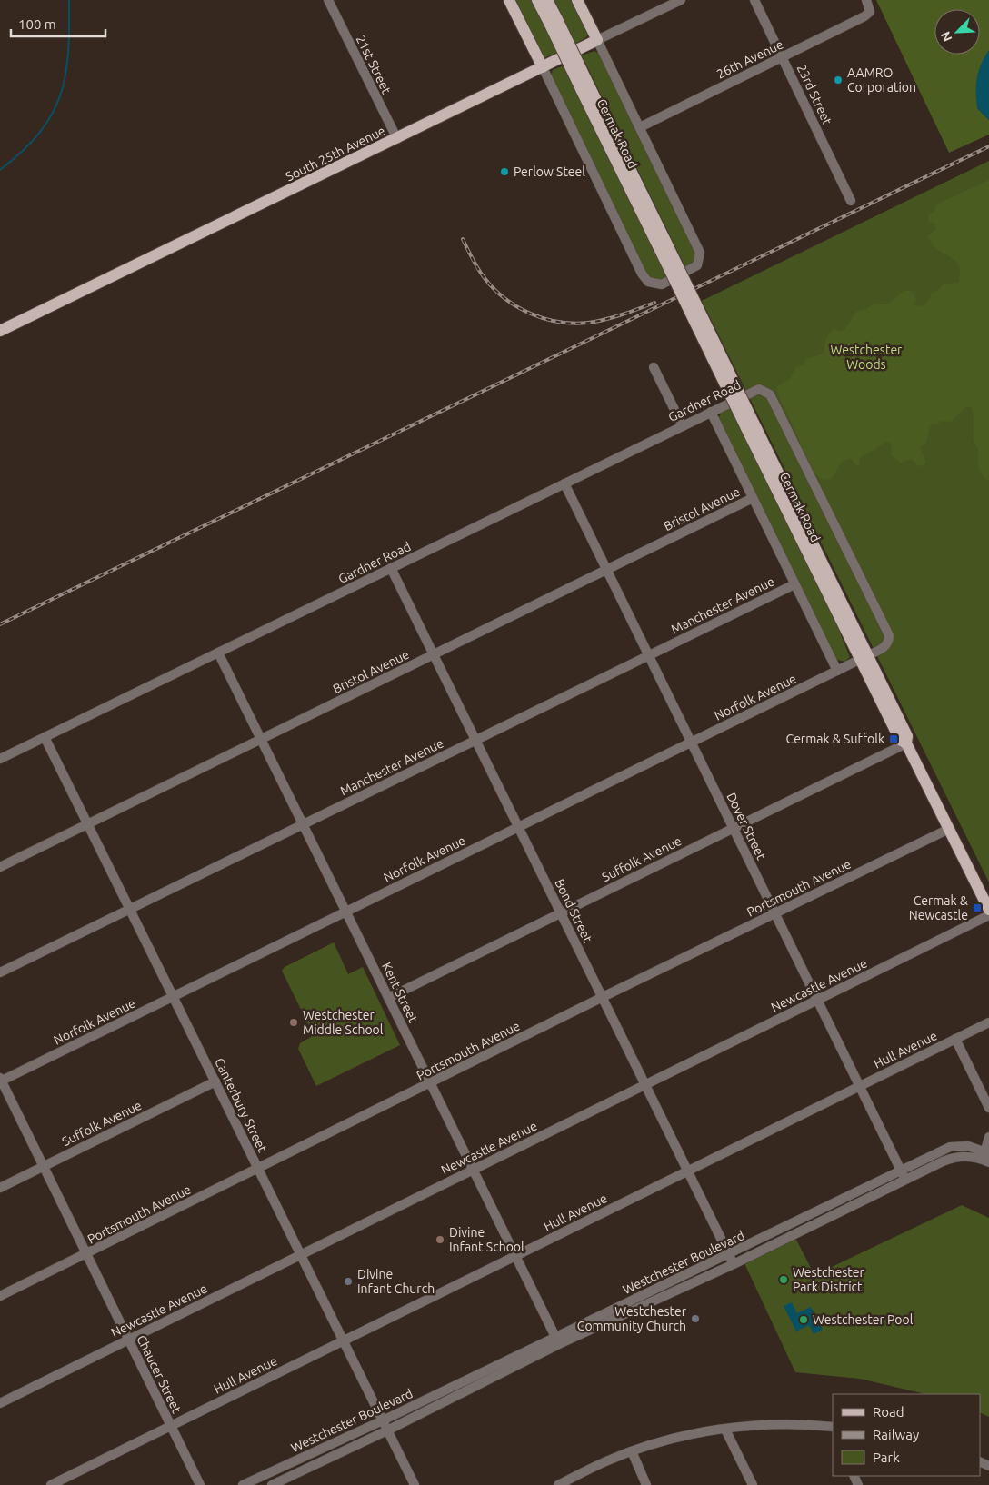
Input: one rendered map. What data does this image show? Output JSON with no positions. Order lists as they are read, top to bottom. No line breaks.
{"streets":{"main road":["Cermak Road","South 25th Avenue"],"street":["26th Avenue","21st Street","23rd Street","Gardner Road","Bristol Avenue","Manchester Avenue","Norfolk Avenue","Dover Street","Suffolk Avenue","Portsmouth Avenue","Bond Street","Newcastle Avenue","Kent Street","Hull Avenue","Canterbury Street","Westchester Boulevard","Chaucer Street"]},"crossings":[["26th Avenue","23rd Street"],["26th Avenue","Cermak Road"],["21st Street","South 25th Avenue"],["Cermak Road","South 25th Avenue"],["Cermak Road","Gardner Road"],["Cermak Road","Norfolk Avenue"],["Cermak Road","Suffolk Avenue"],["Cermak Road","Portsmouth Avenue"],["Gardner Road","Dover Street"],["Gardner Road","Bond Street"],["Gardner Road","Kent Street"],["Gardner Road","Canterbury Street"],["Bristol Avenue","Dover Street"],["Bristol Avenue","Bond Street"],["Bristol Avenue","Kent Street"],["Bristol Avenue","Canterbury Street"],["Manchester Avenue","Dover Street"],["Manchester Avenue","Bond Street"],["Manchester Avenue","Kent Street"],["Manchester Avenue","Canterbury Street"],["Norfolk Avenue","Dover Street"],["Norfolk Avenue","Bond Street"],["Norfolk Avenue","Kent Street"],["Norfolk Avenue","Canterbury Street"],["Norfolk Avenue","Chaucer Street"],["Dover Street","Suffolk Avenue"],["Dover Street","Portsmouth Avenue"],["Dover Street","Newcastle Avenue"],["Dover Street","Hull Avenue"],["Dover Street","Westchester Boulevard"],["Suffolk Avenue","Bond Street"],["Suffolk Avenue","Kent Street"],["Suffolk Avenue","Canterbury Street"],["Suffolk Avenue","Chaucer Street"],["Portsmouth Avenue","Bond Street"],["Portsmouth Avenue","Kent Street"],["Portsmouth Avenue","Canterbury Street"],["Portsmouth Avenue","Chaucer Street"],["Bond Street","Newcastle Avenue"],["Bond Street","Hull Avenue"],["Bond Street","Westchester Boulevard"],["Newcastle Avenue","Kent Street"],["Newcastle Avenue","Canterbury Street"],["Newcastle Avenue","Chaucer Street"],["Kent Street","Hull Avenue"],["Kent Street","Westchester Boulevard"],["Hull Avenue","Canterbury Street"],["Hull Avenue","Chaucer Street"],["Canterbury Street","Westchester Boulevard"]],"parks":["Westchester Woods"],"places":{"other":["AAMRO Corporation","Perlow Steel","Westchester Middle School","Divine Infant School","Westchester Park District","Divine Infant Church","Westchester Community Church","Westchester Pool"],"transit":["Cermak & Suffolk","Cermak & Newcastle"]},"legend":["Road","Railway","Park"],"scale_bar":"100 m","north":"bottom left"}
